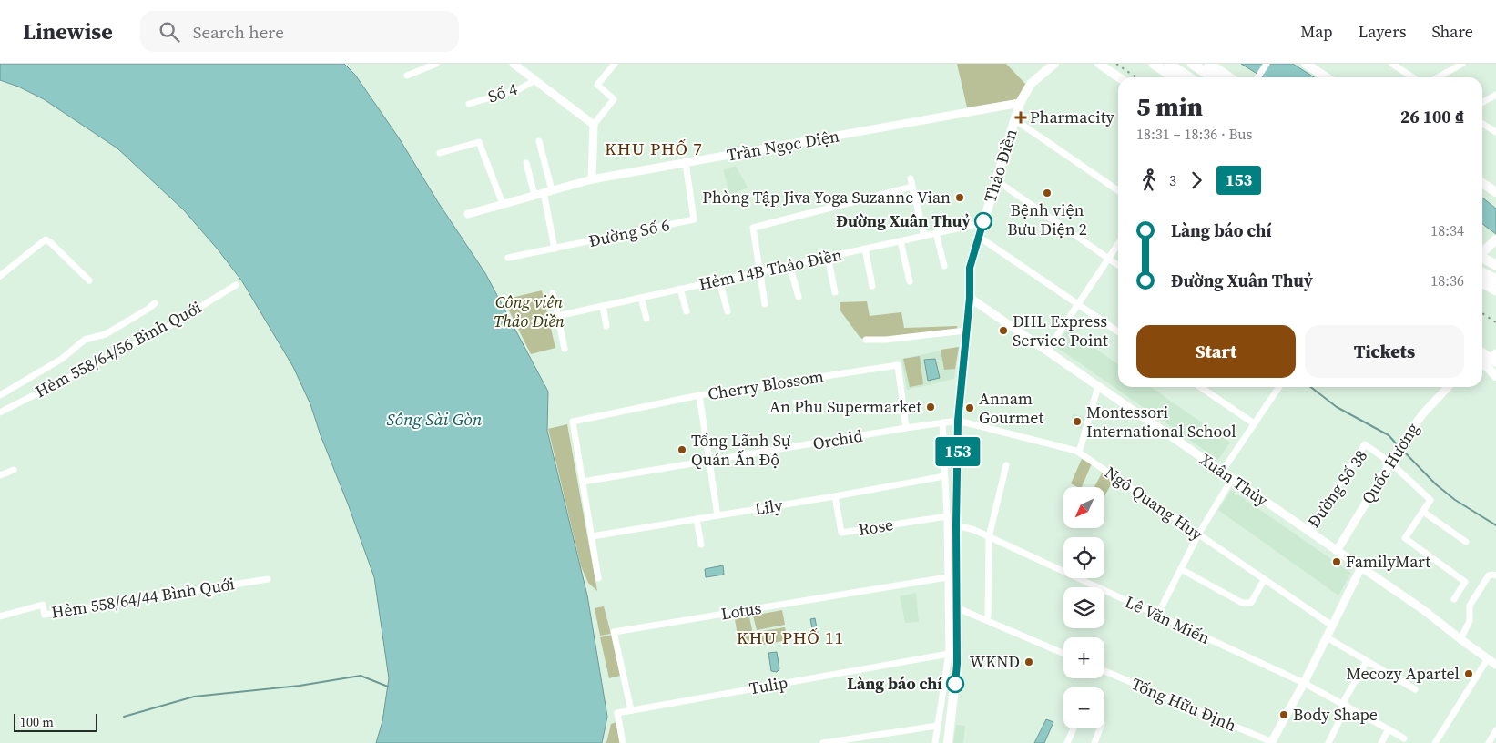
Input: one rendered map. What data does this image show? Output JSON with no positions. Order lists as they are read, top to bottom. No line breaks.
{"streets":{"main road":["Thảo Điền"],"street":["Số 4","Trần Ngọc Diện","Đường Số 6","Hẻm 14B Thảo Điền","Hẻm 558/64/56 Bình Quới","Cherry Blossom","Orchid","Quốc Hương","Xuân Thủy","Đường Số 38","Ngô Quang Huy","Lily","Rose","Hẻm 558/64/44 Bình Quới","Lotus","Lê Văn Miến","Tulip","Tống Hữu Định"]},"crossings":[["Trần Ngọc Diện","Thảo Điền"],["Trần Ngọc Diện","Đường Số 6"],["Thảo Điền","Hẻm 14B Thảo Điền"],["Thảo Điền","Orchid"],["Thảo Điền","Xuân Thủy"],["Thảo Điền","Ngô Quang Huy"],["Thảo Điền","Lê Văn Miến"],["Cherry Blossom","Orchid"],["Orchid","Ngô Quang Huy"],["Quốc Hương","Xuân Thủy"],["Quốc Hương","Đường Số 38"],["Xuân Thủy","Đường Số 38"],["Lily","Rose"],["Lotus","Tulip"]],"districts":["KHU PHỐ 7","KHU PHỐ 11"],"water":["Sông Sài Gòn"],"parks":["Công viên Thảo Điền"],"places":{"health":["Pharmacity"],"other":["Bệnh viện Bưu Điện 2","Phòng Tập Jiva Yoga Suzanne Vian","Đường Xuân Thuỷ","DHL Express Service Point","An Phu Supermarket","Annam Gourmet","Montessori International School","Tổng Lãnh Sự Quán Ấn Độ","FamilyMart","WKND","Mecozy Apartel","Làng báo chí","Body Shape"]},"lines":["bus line 153"],"scale_bar":"100 m","north":"bottom left","page":{"header":"Linewise","search":"Search here","nav":["Map","Layers","Share"],"on_map":"153","heading":["5 min","18:31 – 18:36 · Bus","26 100 ₫"],"legs":["3","153"],"list":[{"name":"Làng báo chí","value":"18:34"},{"name":"Đường Xuân Thuỷ","value":"18:36"}],"buttons":["Start","Tickets"],"map_buttons":["+","−"],"scale":"100 m"}}
